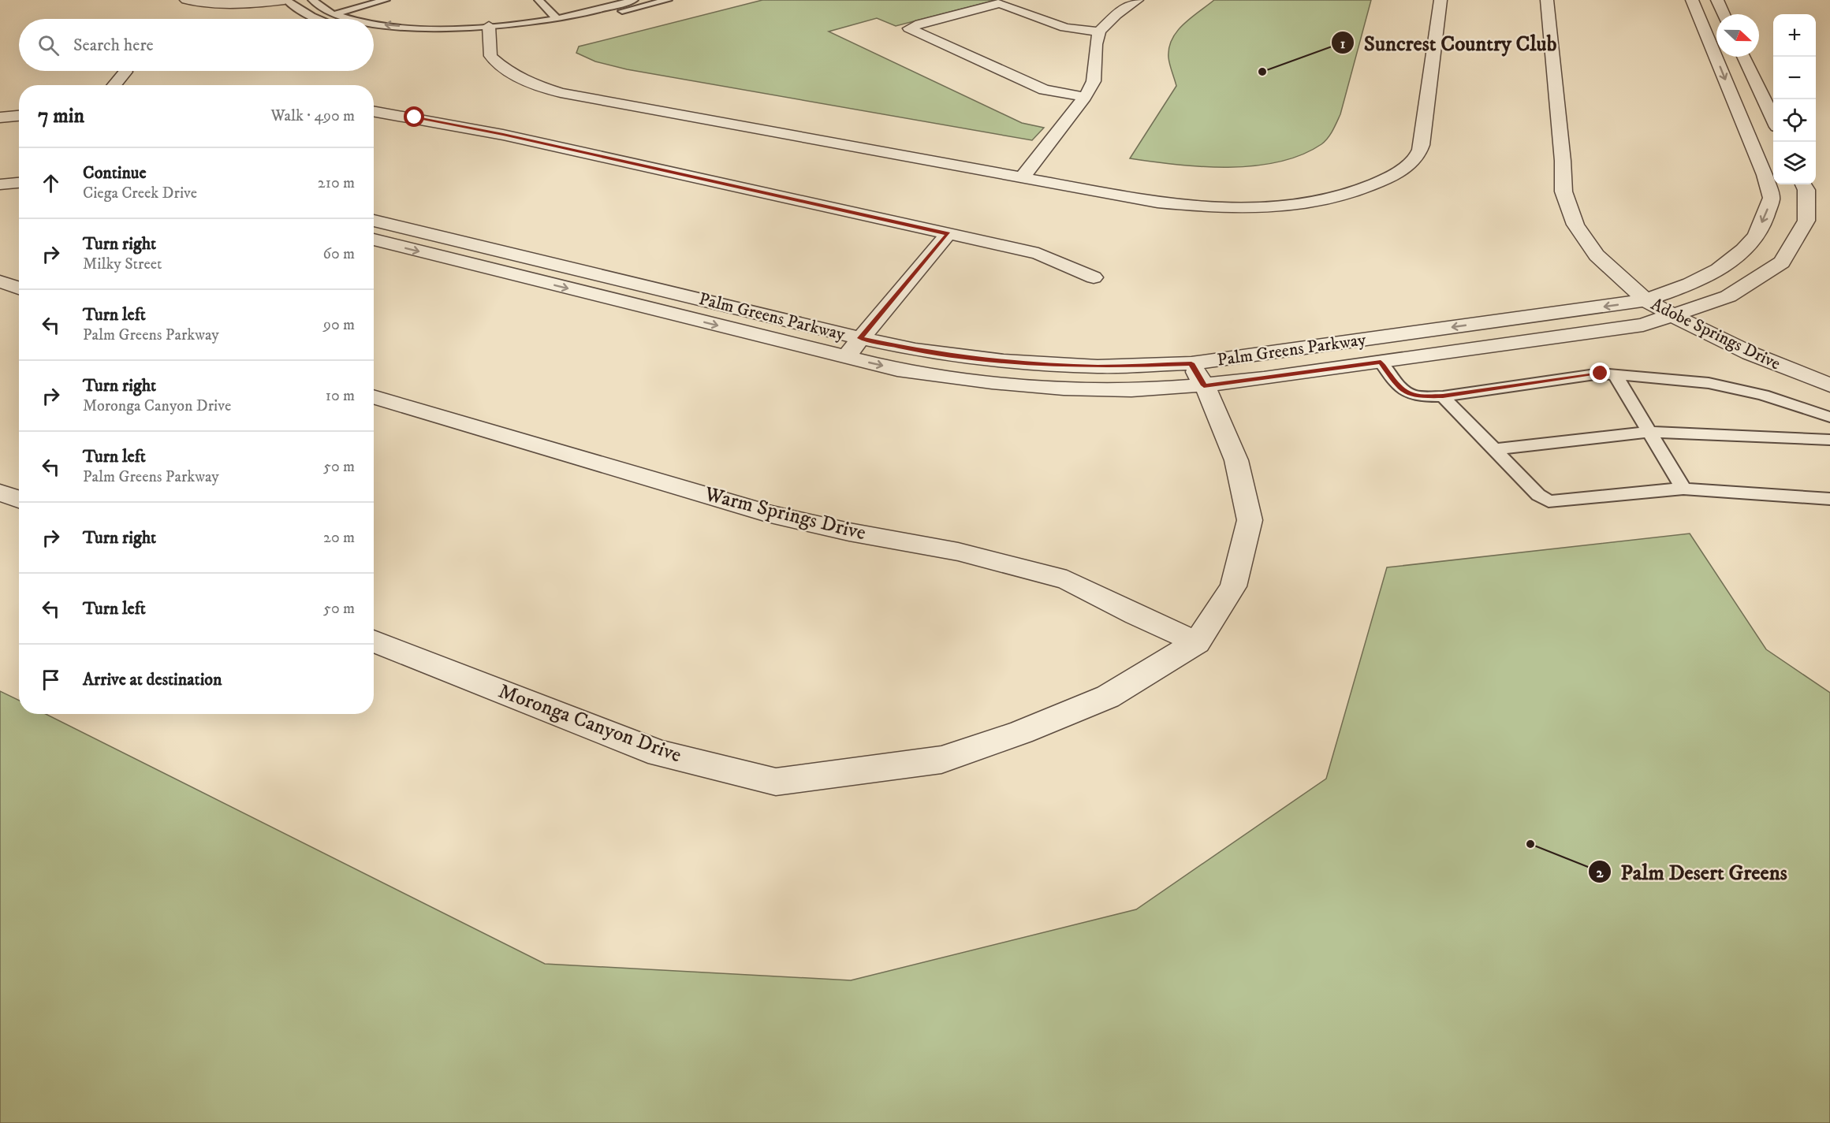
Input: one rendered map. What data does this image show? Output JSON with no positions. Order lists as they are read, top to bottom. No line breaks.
{"streets":{"street":["Palm Greens Parkway","Adobe Springs Drive","Warm Springs Drive","Moronga Canyon Drive"]},"crossings":[["Palm Greens Parkway","Adobe Springs Drive"],["Palm Greens Parkway","Moronga Canyon Drive"],["Warm Springs Drive","Moronga Canyon Drive"]],"places":["Suncrest Country Club","Palm Desert Greens"],"north":"right","page":{"map_buttons":["+","−"],"search":"Search here","heading":["7 min","Walk · 490 m"],"list":[["Continue","Ciega Creek Drive","210 m"],["Turn right","Milky Street","60 m"],["Turn left","Palm Greens Parkway","90 m"],["Turn right","Moronga Canyon Drive","10 m"],["Turn left","Palm Greens Parkway","50 m"],["Turn right","20 m"],["Turn left","50 m"],"Arrive at destination"]}}
